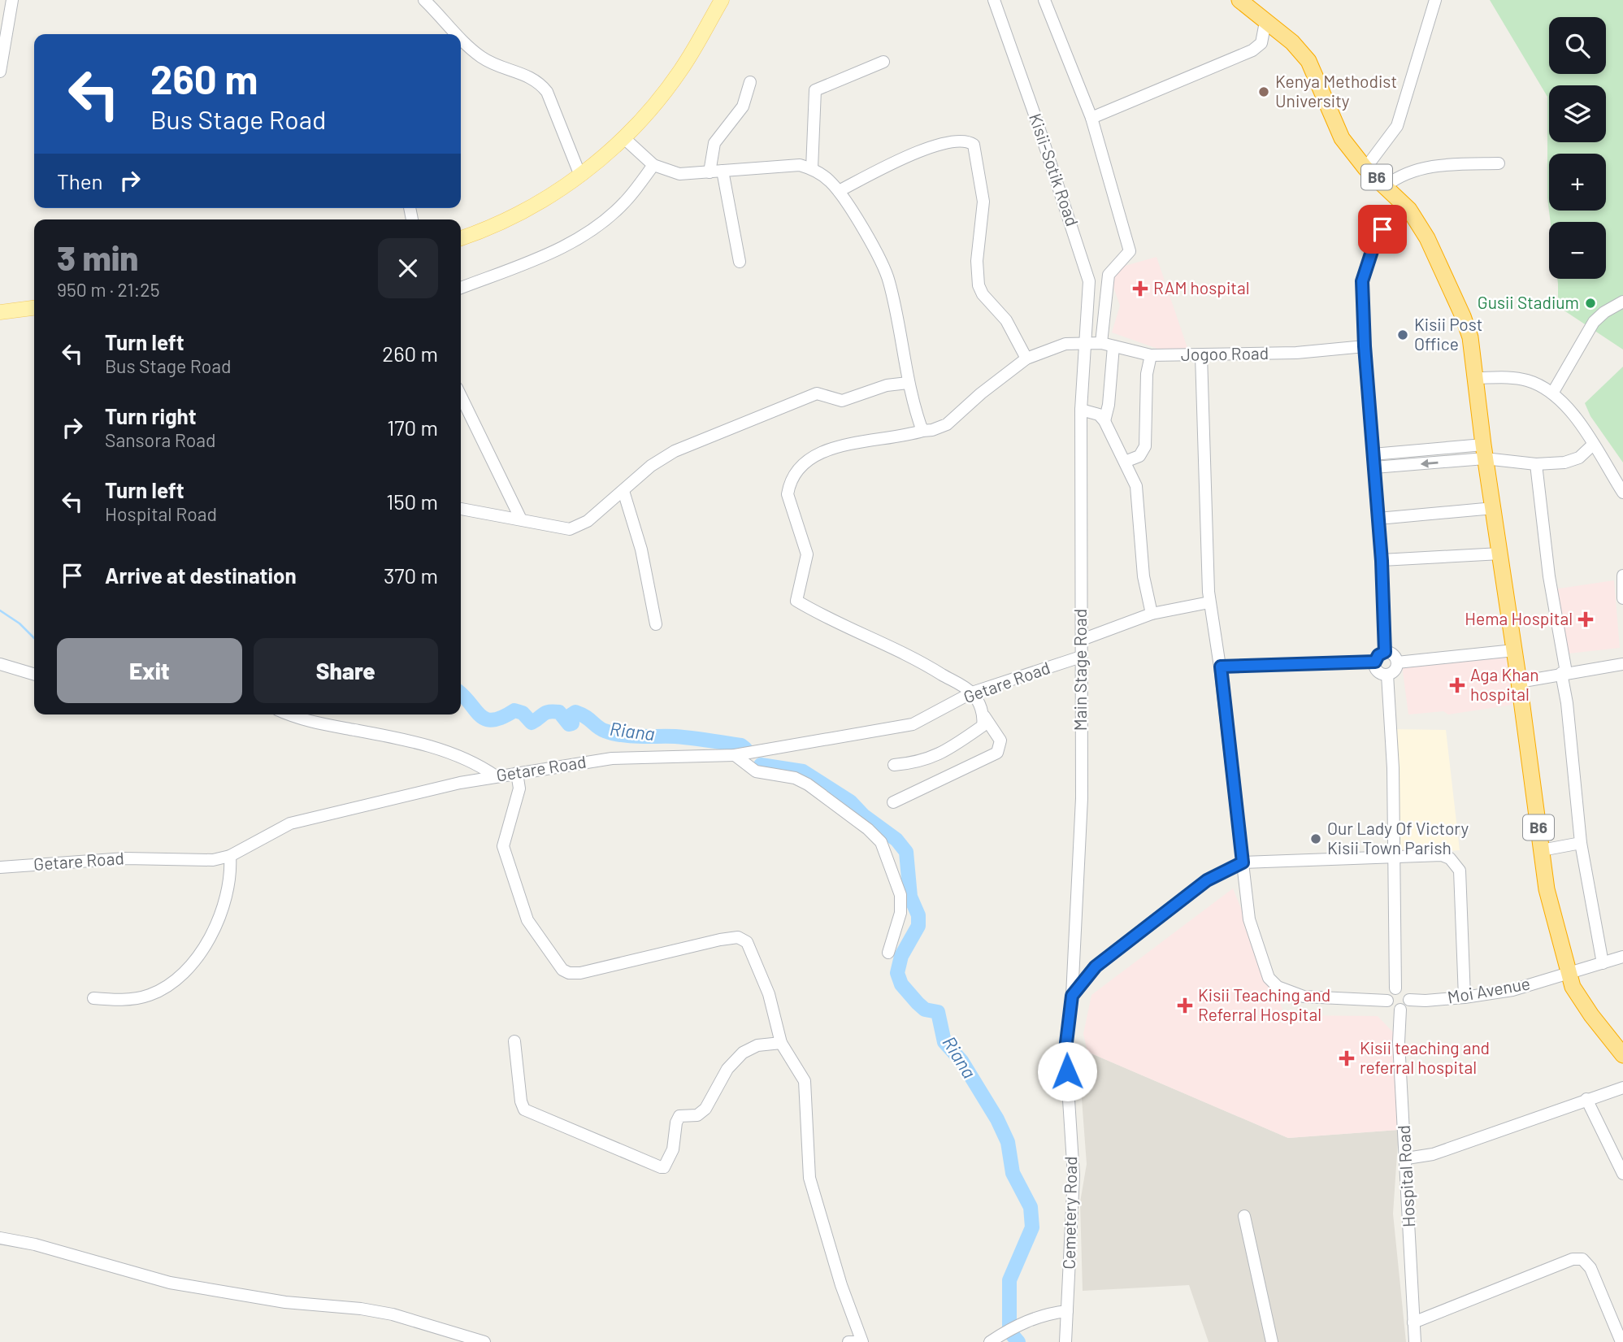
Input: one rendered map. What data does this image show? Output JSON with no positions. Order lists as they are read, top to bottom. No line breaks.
{"streets":{"highway":["B6"],"street":["Kisii-Sotik Road","Jogoo Road","Main Stage Road","Getare Road","Moi Avenue","Hospital Road","Cemetery Road"]},"crossings":[["Kisii-Sotik Road","Jogoo Road"],["Kisii-Sotik Road","Main Stage Road"],["B6","Moi Avenue"],["Jogoo Road","Main Stage Road"],["Jogoo Road","Getare Road"],["Main Stage Road","Getare Road"],["Main Stage Road","Cemetery Road"],["Moi Avenue","Hospital Road"]],"water":["Riana"],"places":{"other":["Kenya Methodist University","Gusii Stadium","Kisii Post Office","Our Lady Of Victory Kisii Town Parish"],"health":["RAM hospital","Hema Hospital","Aga Khan hospital","Kisii Teaching and Referral Hospital","Kisii teaching and referral hospital"]},"page":{"map_buttons":["+","−"],"turn":["260 m","Bus Stage Road"],"then":"Then","heading":["3 min","950 m · 21:25"],"list":[{"name":"Turn left","note":"Bus Stage Road","value":"260 m"},{"name":"Turn right","note":"Sansora Road","value":"170 m"},{"name":"Turn left","note":"Hospital Road","value":"150 m"},{"name":"Arrive at destination","value":"370 m"}],"buttons":["Exit","Share"]}}
